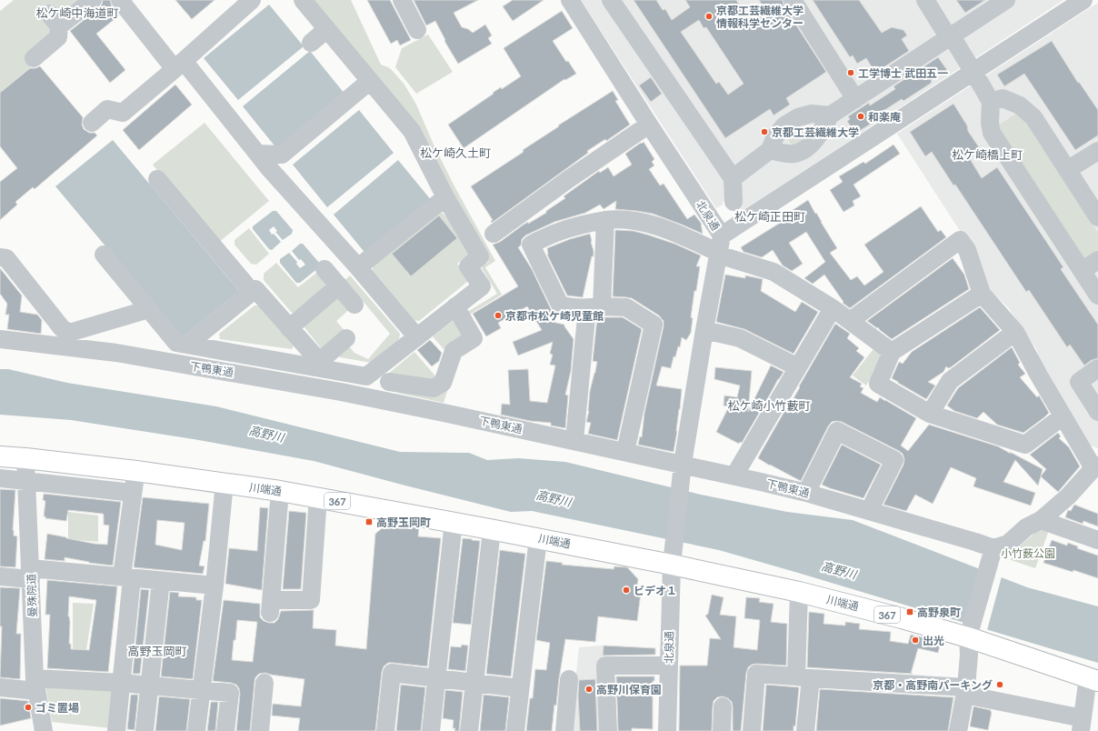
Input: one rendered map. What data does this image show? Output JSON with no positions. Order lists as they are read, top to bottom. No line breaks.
{"streets":{"highway":["川端通","367"],"street":["北泉通","下鴨東通","曼殊院道"]},"crossings":[["北泉通","下鴨東通"],["北泉通","川端通"],["川端通","曼殊院道"]],"districts":["松ケ崎中海道町","松ケ崎久土町","松ケ崎橋上町","松ケ崎正田町","松ケ崎小竹藪町","高野玉岡町"],"water":["高野川"],"parks":["小竹薮公園"],"places":{"other":["京都工芸繊維大学 情報科学センター","工学博士 武田五一","和楽庵","京都工芸繊維大学","京都市松ケ崎児童館","ビデオ１","出光","京都・高野南パーキング","高野川保育園","ゴミ置場"],"transit":["高野玉岡町","高野泉町"]}}
